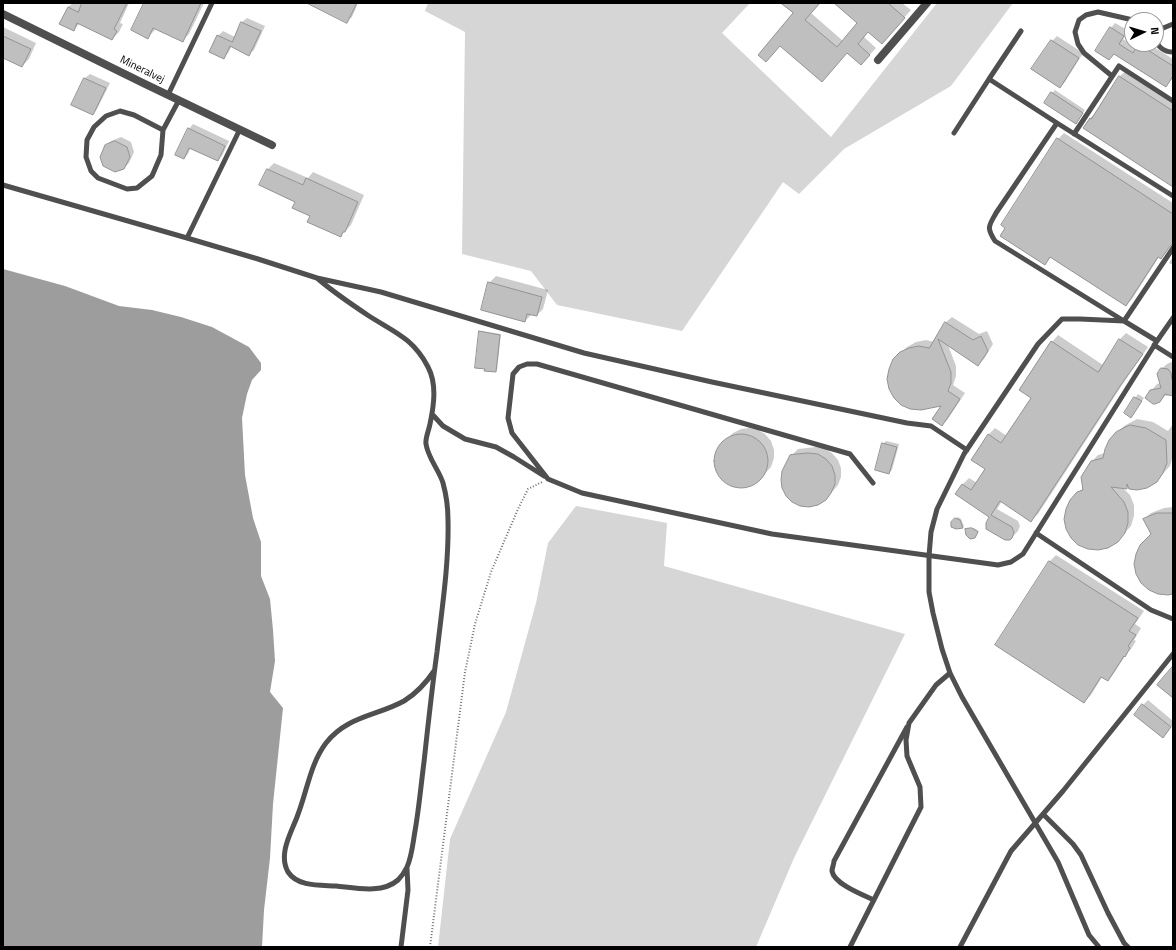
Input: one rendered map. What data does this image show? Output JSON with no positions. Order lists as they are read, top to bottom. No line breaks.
{"streets":{"street":["Mineralvej"]},"north":"right"}
